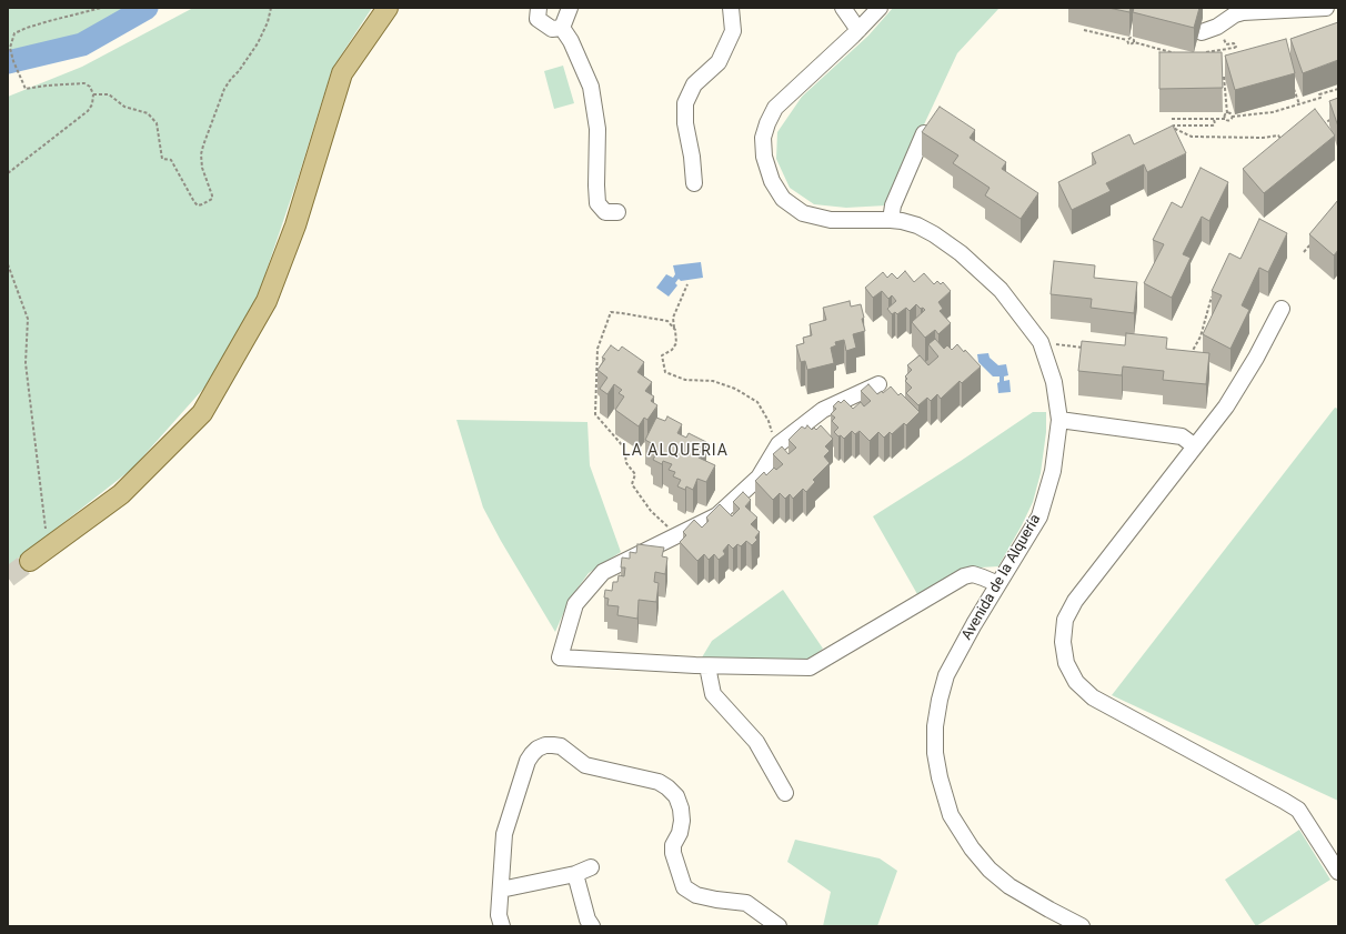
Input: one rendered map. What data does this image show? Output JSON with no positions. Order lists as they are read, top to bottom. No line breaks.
{"streets":{"street":["Avenida de la Alquería"]},"districts":["LA ALQUERIA"]}
